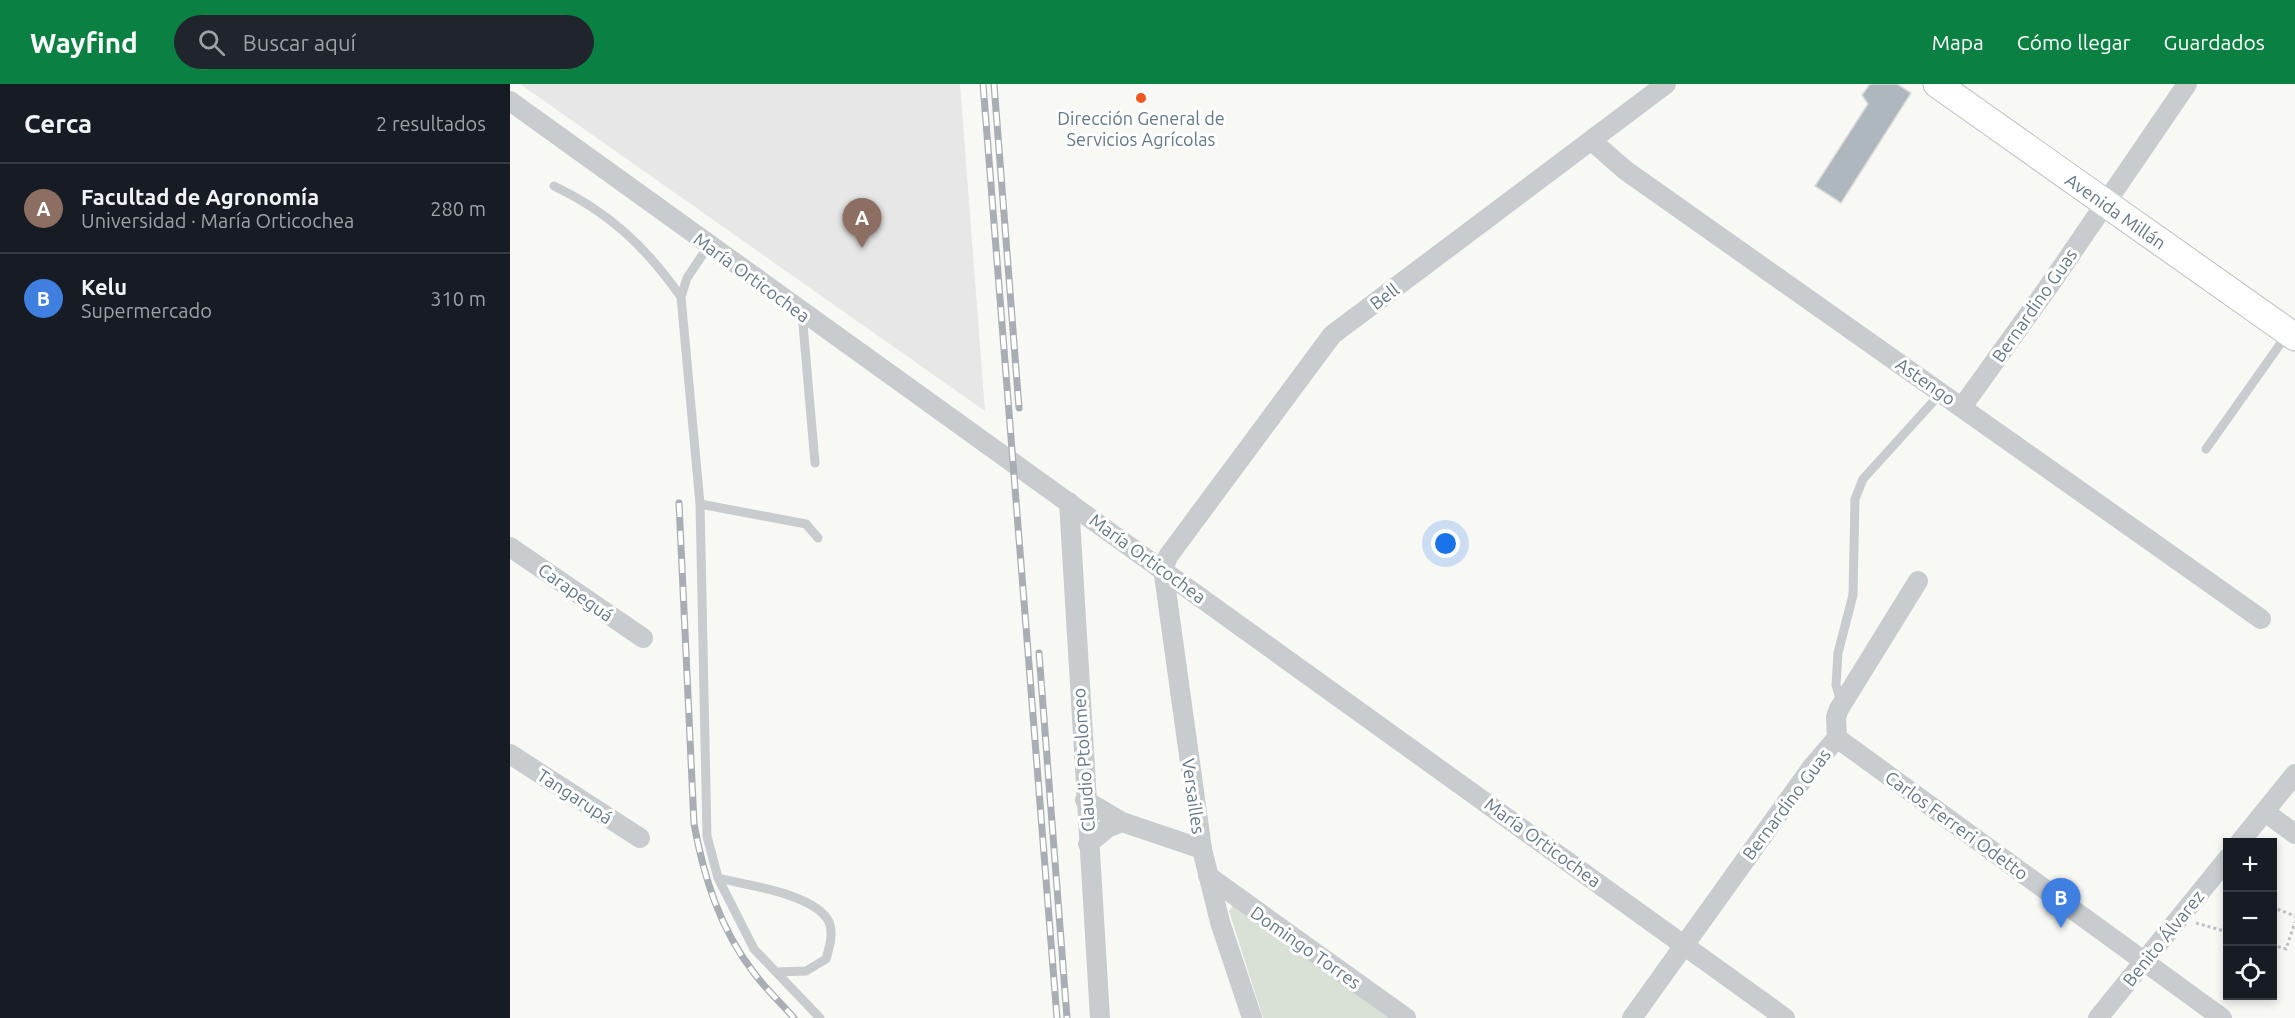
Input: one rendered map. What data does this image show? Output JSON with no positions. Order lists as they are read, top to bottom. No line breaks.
{"streets":{"main road":["Avenida Millán"],"street":["María Orticochea","Bell","Bernardino Guas","Astengo","Carapeguá","Claudio Ptolomeo","Tangarupá","Versailles","Carlos Ferreri Odetto","Benito Álvarez","Domingo Torres"]},"crossings":[["Avenida Millán","Bernardino Guas"],["María Orticochea","Bell"],["María Orticochea","Bernardino Guas"],["María Orticochea","Claudio Ptolomeo"],["María Orticochea","Versailles"],["Bell","Astengo"],["Bell","Versailles"],["Bernardino Guas","Astengo"],["Bernardino Guas","Carlos Ferreri Odetto"],["Versailles","Domingo Torres"],["Carlos Ferreri Odetto","Benito Álvarez"]],"places":["Dirección General de Servicios Agrícolas"],"page":{"header":"Wayfind","search":"Buscar aquí","nav":["Mapa","Cómo llegar","Guardados"],"heading":["Cerca","2 resultados"],"list":[{"mark":"A","name":"Facultad de Agronomía","note":"Universidad · María Orticochea","value":"280 m"},{"mark":"B","name":"Kelu","note":"Supermercado","value":"310 m"}],"pins":["A","B"],"map_buttons":["+","−"]}}
